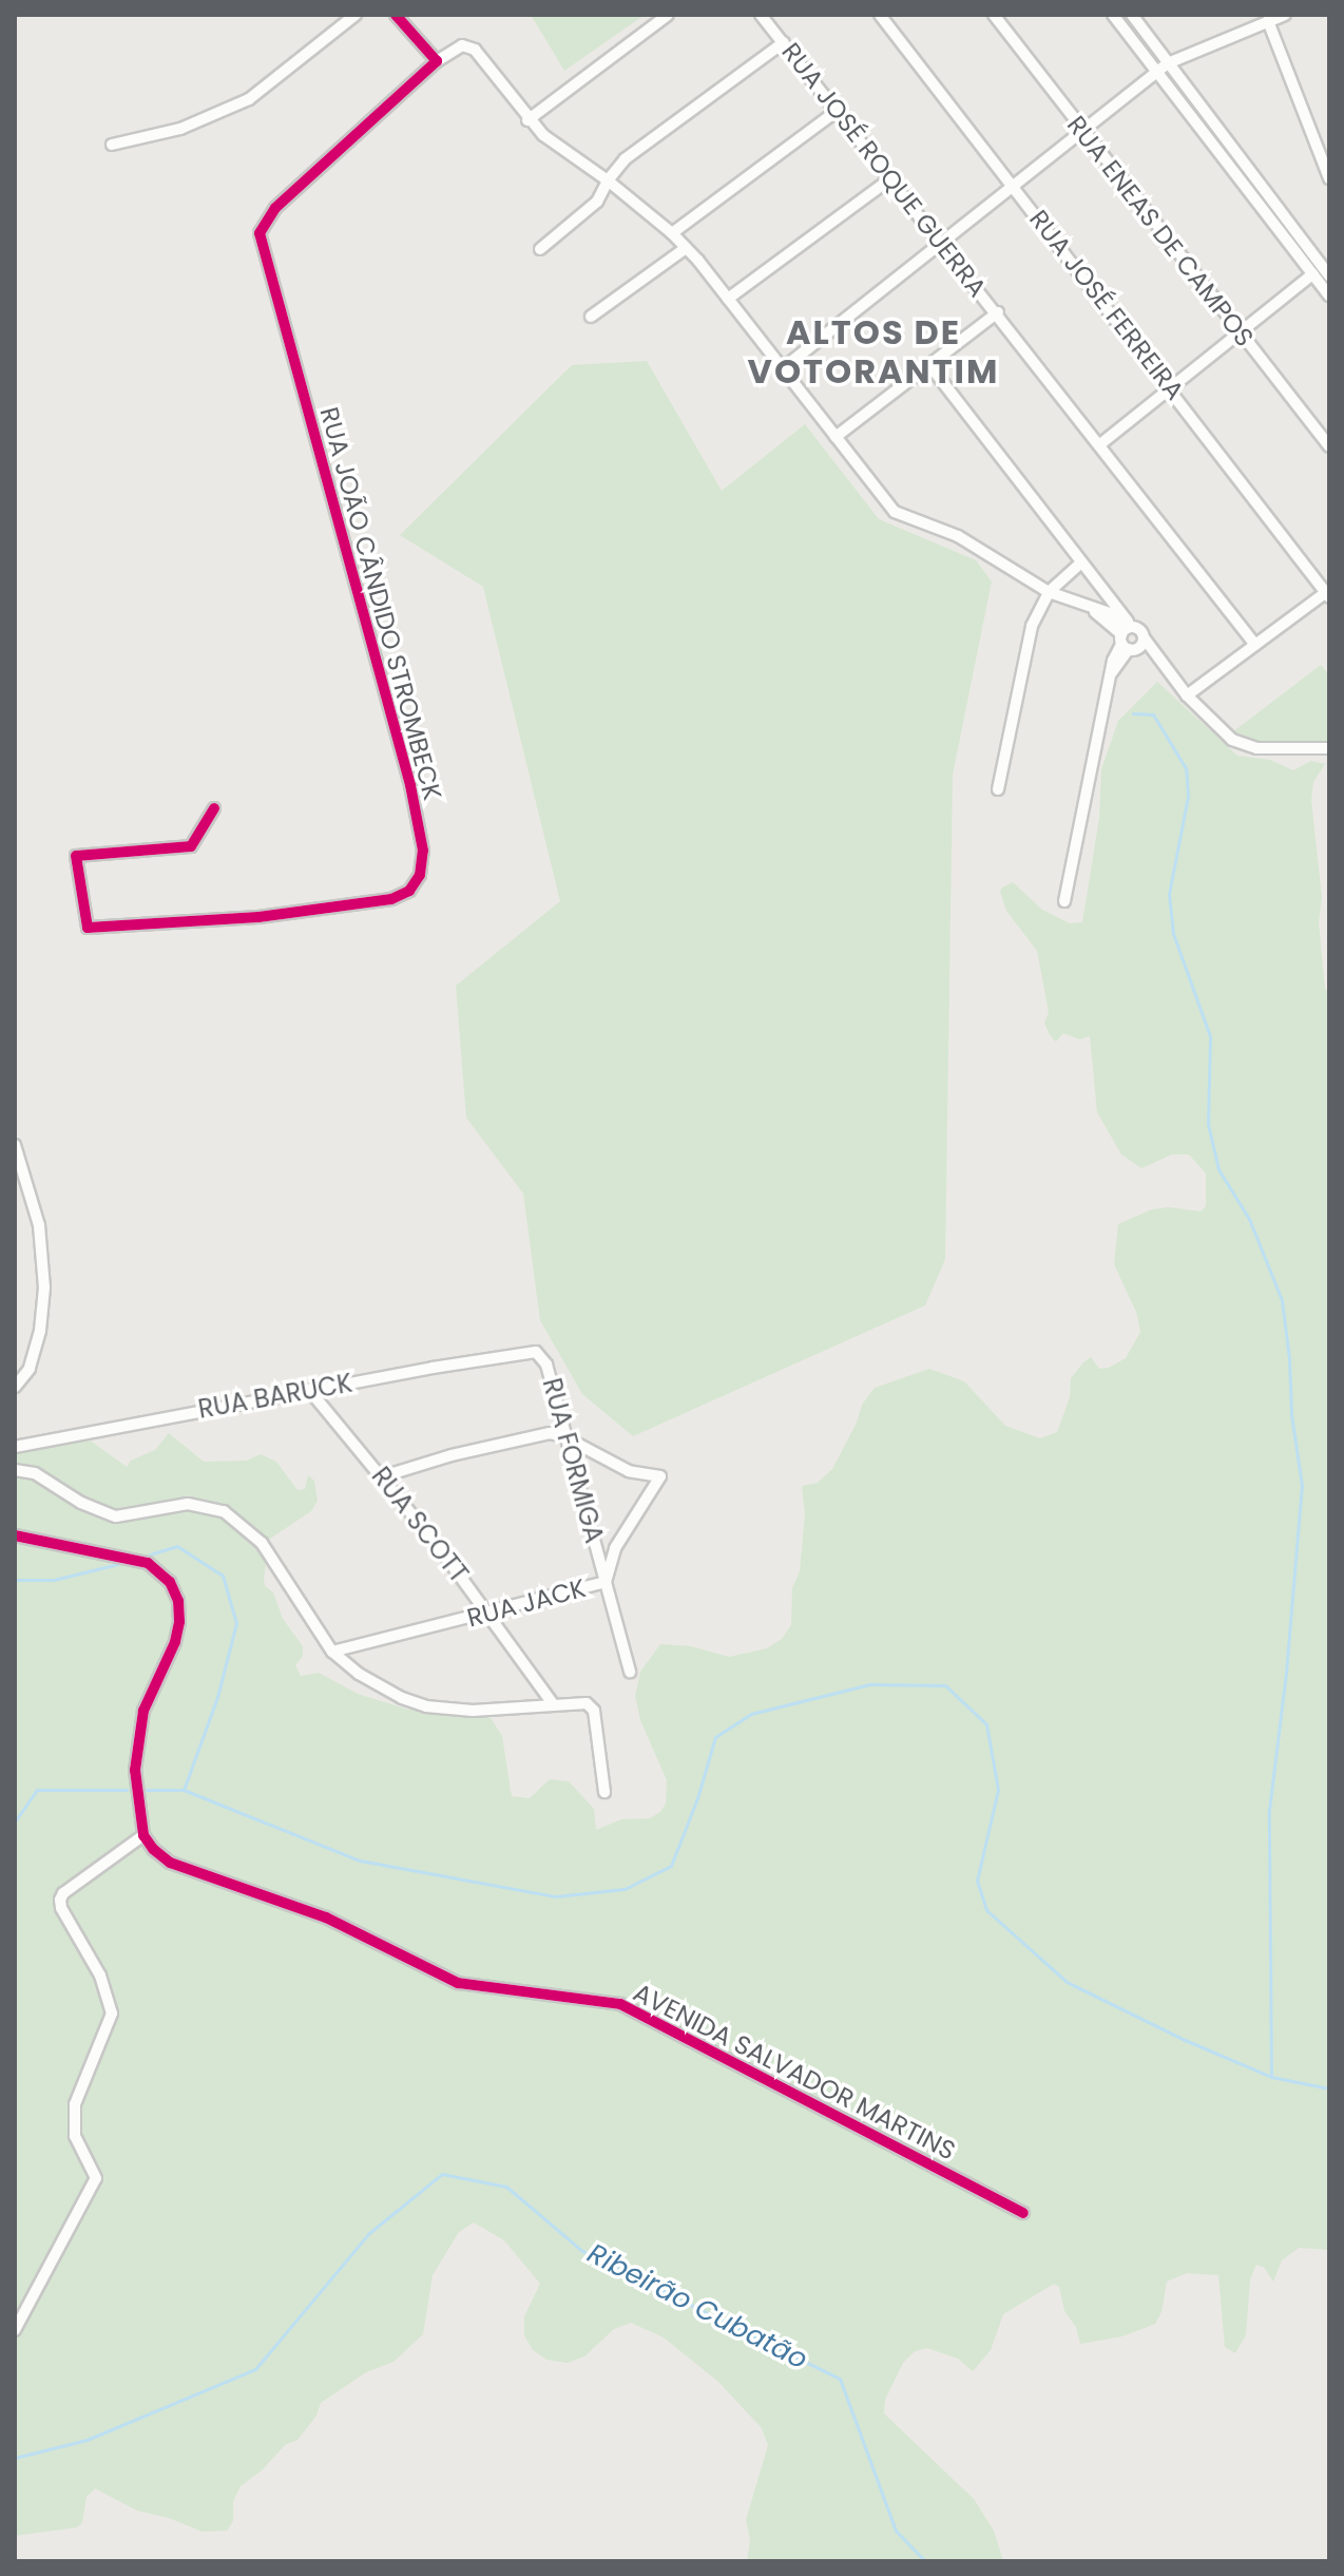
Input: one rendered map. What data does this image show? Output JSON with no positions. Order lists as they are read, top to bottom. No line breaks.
{"streets":{"street":["RUA JOSÉ ROQUE GUERRA","RUA ENEAS DE CAMPOS","RUA JOSÉ FERREIRA","RUA JOÃO CÂNDIDO STROMBECK","RUA BARUCK","RUA FORMIGA","RUA SCOTT","RUA JACK","AVENIDA SALVADOR MARTINS"]},"crossings":[["RUA BARUCK","RUA FORMIGA"],["RUA BARUCK","RUA SCOTT"],["RUA FORMIGA","RUA JACK"],["RUA SCOTT","RUA JACK"]],"districts":["ALTOS DE VOTORANTIM"],"water":["Ribeirão Cubatão"]}
